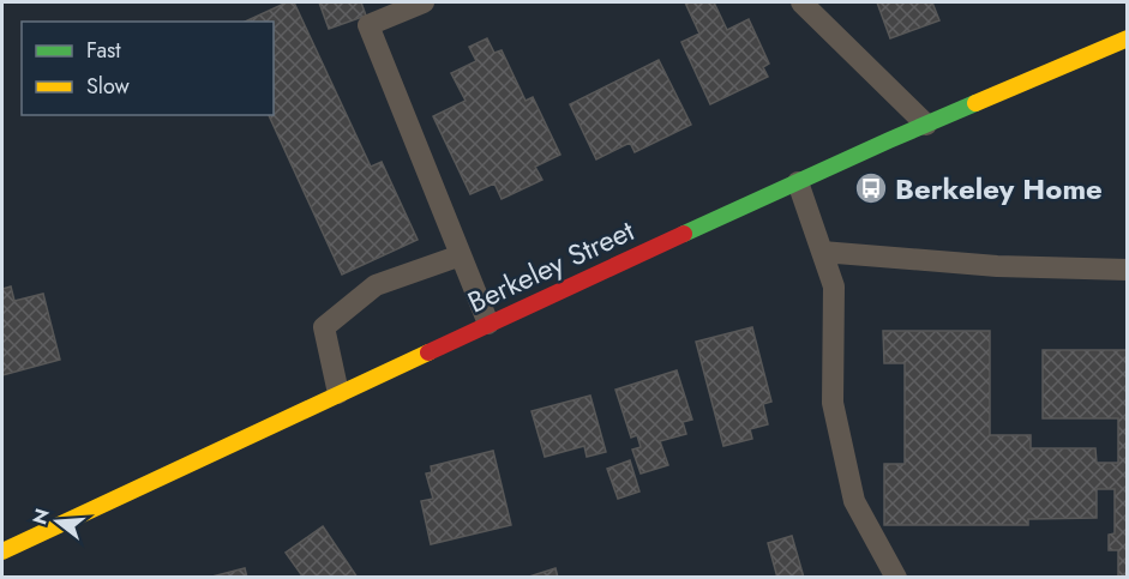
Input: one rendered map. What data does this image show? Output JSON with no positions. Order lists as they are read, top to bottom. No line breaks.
{"streets":{"street":["Berkeley Street"]},"places":{"bus stop":["Berkeley Home"]},"legend":["Fast","Slow"],"north":"left"}
